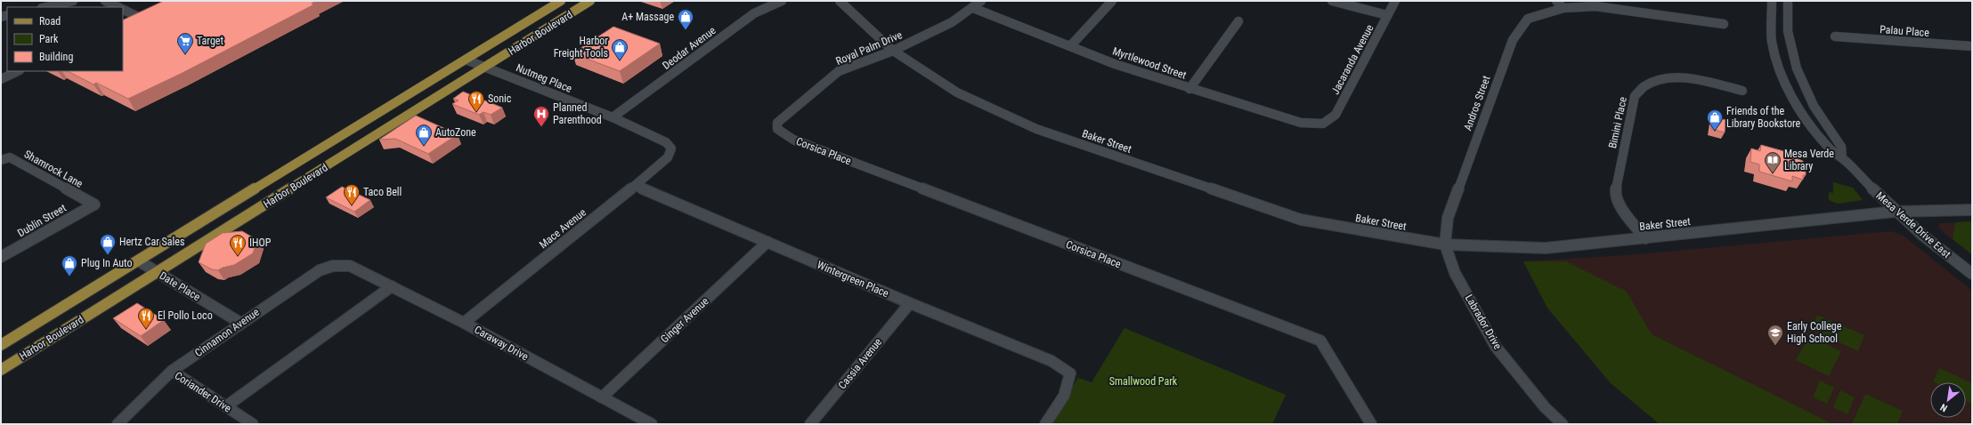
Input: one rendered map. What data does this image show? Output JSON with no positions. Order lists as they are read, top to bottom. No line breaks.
{"streets":{"main road":["Harbor Boulevard"],"street":["Palau Place","Deodar Avenue","Royal Palm Drive","Jacaranda Avenue","Myrtlewood Street","Nutmeg Place","Andros Street","Bimini Place","Baker Street","Corsica Place","Shamrock Lane","Dublin Street","Mesa Verde Drive East","Mace Avenue","Wintergreen Place","Date Place","Ginger Avenue","Labrador Drive","Cinnamon Avenue","Caraway Drive","Cassia Avenue","Coriander Drive"]},"crossings":[["Harbor Boulevard","Nutmeg Place"],["Harbor Boulevard","Date Place"],["Deodar Avenue","Nutmeg Place"],["Royal Palm Drive","Myrtlewood Street"],["Royal Palm Drive","Baker Street"],["Royal Palm Drive","Corsica Place"],["Jacaranda Avenue","Myrtlewood Street"],["Nutmeg Place","Mace Avenue"],["Andros Street","Baker Street"],["Andros Street","Labrador Drive"],["Bimini Place","Baker Street"],["Baker Street","Mesa Verde Drive East"],["Baker Street","Labrador Drive"],["Shamrock Lane","Dublin Street"],["Mace Avenue","Wintergreen Place"],["Mace Avenue","Caraway Drive"],["Wintergreen Place","Ginger Avenue"],["Wintergreen Place","Cassia Avenue"],["Date Place","Cinnamon Avenue"],["Ginger Avenue","Caraway Drive"],["Cinnamon Avenue","Caraway Drive"],["Cinnamon Avenue","Coriander Drive"]],"parks":["Smallwood Park"],"places":{"shop":["A+ Massage","Harbor Freight Tools","Friends of the Library Bookstore","AutoZone","Hertz Car Sales","Plug In Auto"],"supermarket":["Target"],"restaurant":["Sonic","Taco Bell","IHOP","El Pollo Loco"],"hospital":["Planned Parenthood"],"library":["Mesa Verde Library"],"school or university":["Early College High School"]},"legend":["Road","Park","Building"],"north":"bottom left"}
